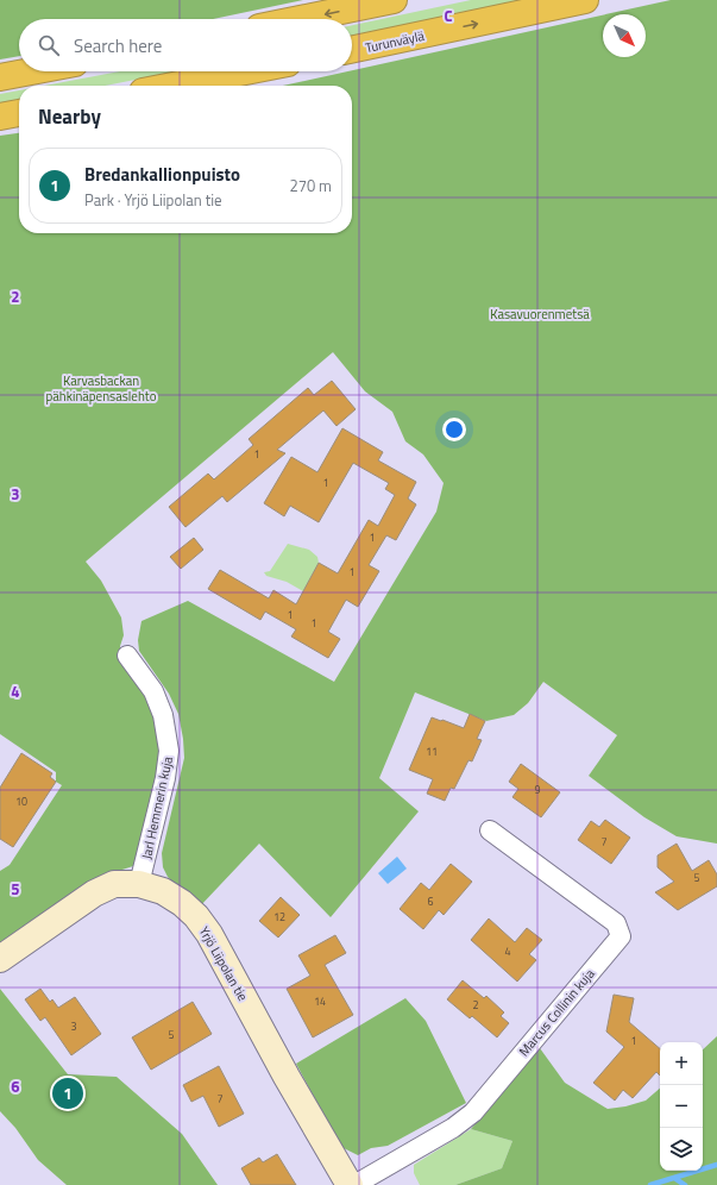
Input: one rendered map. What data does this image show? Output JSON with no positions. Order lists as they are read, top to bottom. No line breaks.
{"streets":{"highway":["Turunväylä"],"street":["Jarl Hemmerin kuja","Yrjö Liipolan tie","Marcus Collinin kuja"]},"crossings":[["Jarl Hemmerin kuja","Yrjö Liipolan tie"]],"one_way":["Turunväylä"],"parks":["Kasavuorenmetsä","Karvasbackan pähkinäpensaslehto"],"house_numbers":["1","1","1","1","1","1","11","9","10","7","5","6","12","4","14","2","3","5","1","7"],"north":"bottom right","page":{"search":"Search here","heading":"Nearby","list":[{"mark":"1","name":"Bredankallionpuisto","note":"Park · Yrjö Liipolan tie","value":"270 m"}],"map_buttons":["+","−"],"pins":"1"},"grid":{"columns":["C"],"rows":["2","3","4","5","6"]}}
